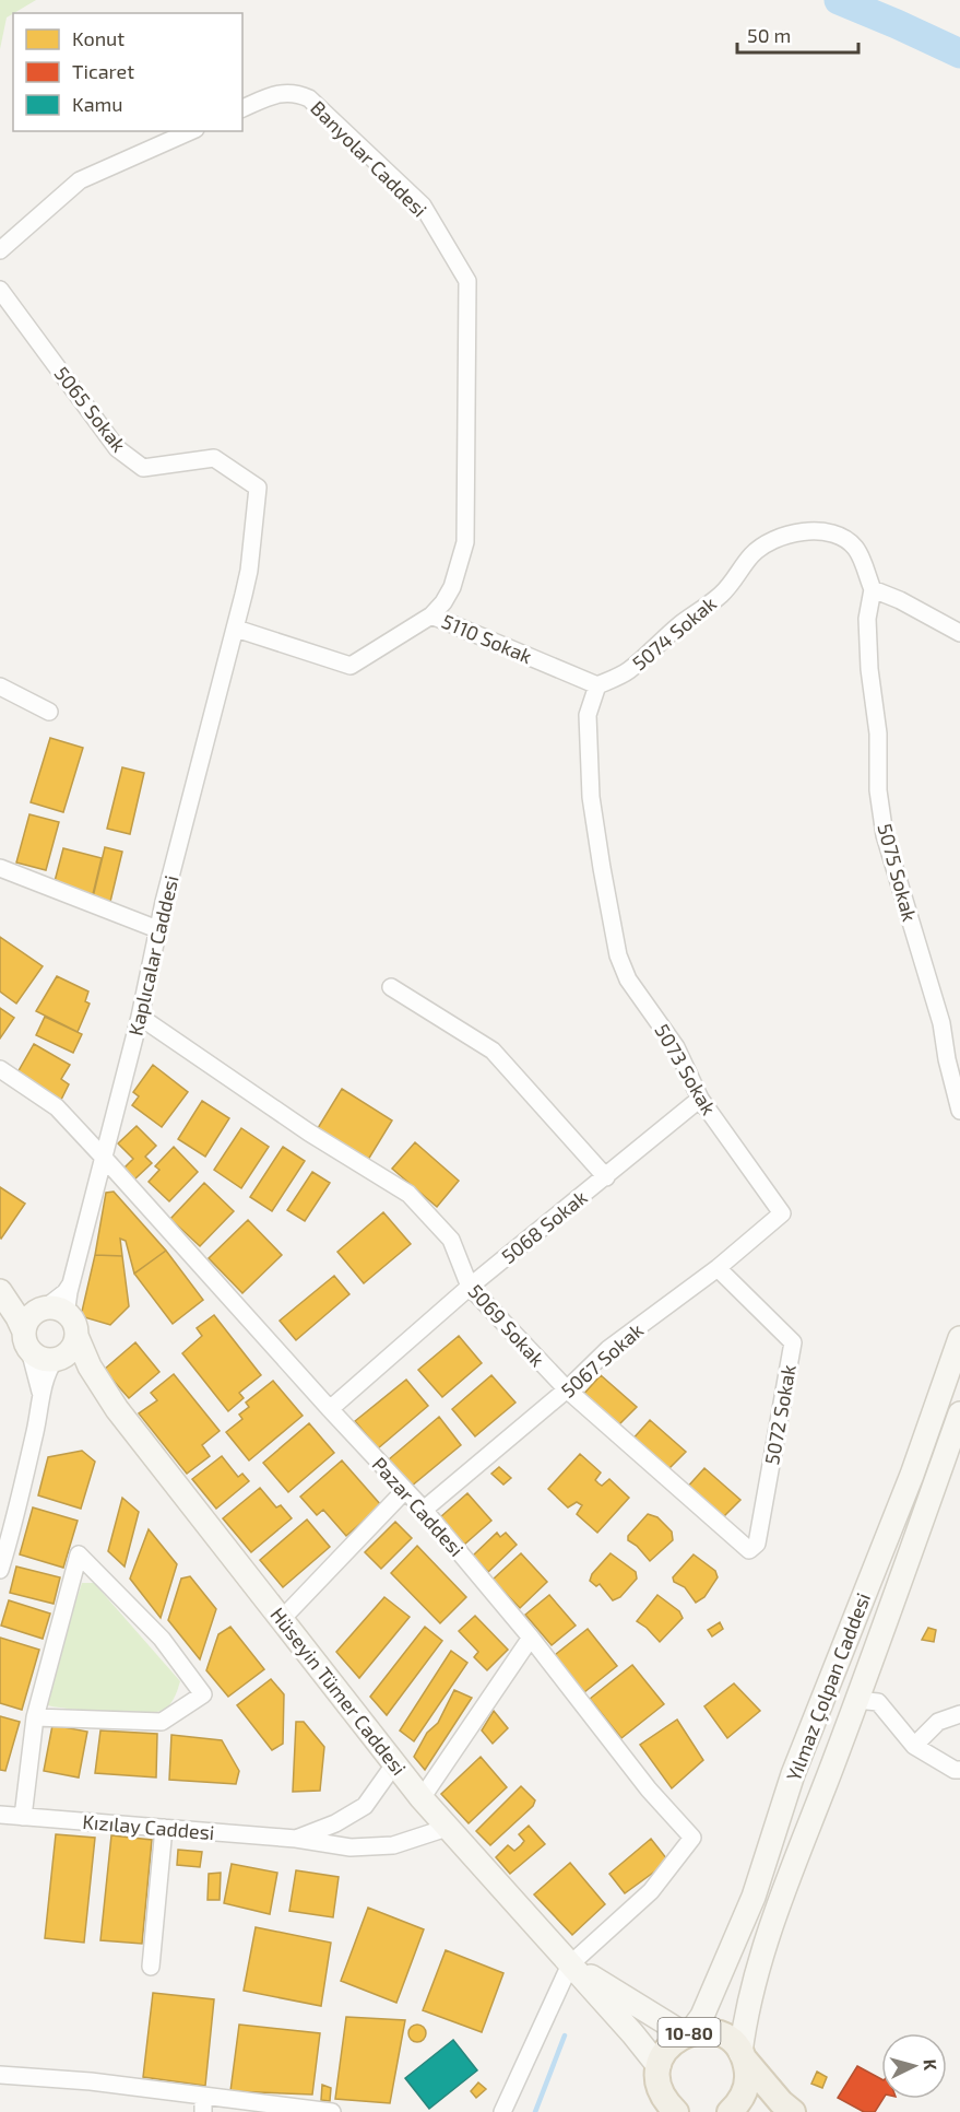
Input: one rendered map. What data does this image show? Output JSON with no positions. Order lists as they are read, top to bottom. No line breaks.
{"streets":{"main road":["Yılmaz Çolpan Caddesi","Hüseyin Tümer Caddesi","10-80"],"street":["Banyolar Caddesi","5065 Sokak","5074 Sokak","5110 Sokak","5075 Sokak","Kaplıcalar Caddesi","5073 Sokak","5068 Sokak","5069 Sokak","5067 Sokak","5072 Sokak","Pazar Caddesi","Kızılay Caddesi"]},"crossings":[["Banyolar Caddesi","5110 Sokak"],["5065 Sokak","5110 Sokak"],["5065 Sokak","Kaplıcalar Caddesi"],["5074 Sokak","5110 Sokak"],["5074 Sokak","5075 Sokak"],["5074 Sokak","5073 Sokak"],["5110 Sokak","Kaplıcalar Caddesi"],["5110 Sokak","5073 Sokak"],["Kaplıcalar Caddesi","5069 Sokak"],["Kaplıcalar Caddesi","Pazar Caddesi"],["Kaplıcalar Caddesi","Hüseyin Tümer Caddesi"],["5073 Sokak","5068 Sokak"],["5073 Sokak","5067 Sokak"],["5068 Sokak","5069 Sokak"],["5068 Sokak","Pazar Caddesi"],["5069 Sokak","5067 Sokak"],["5069 Sokak","5072 Sokak"],["5067 Sokak","5072 Sokak"],["5067 Sokak","Pazar Caddesi"],["Pazar Caddesi","Hüseyin Tümer Caddesi"],["Yılmaz Çolpan Caddesi","Hüseyin Tümer Caddesi"],["Yılmaz Çolpan Caddesi","10-80"],["Hüseyin Tümer Caddesi","Kızılay Caddesi"],["Hüseyin Tümer Caddesi","10-80"]],"legend":["Konut","Ticaret","Kamu"],"scale_bar":"50 m","north":"right"}
